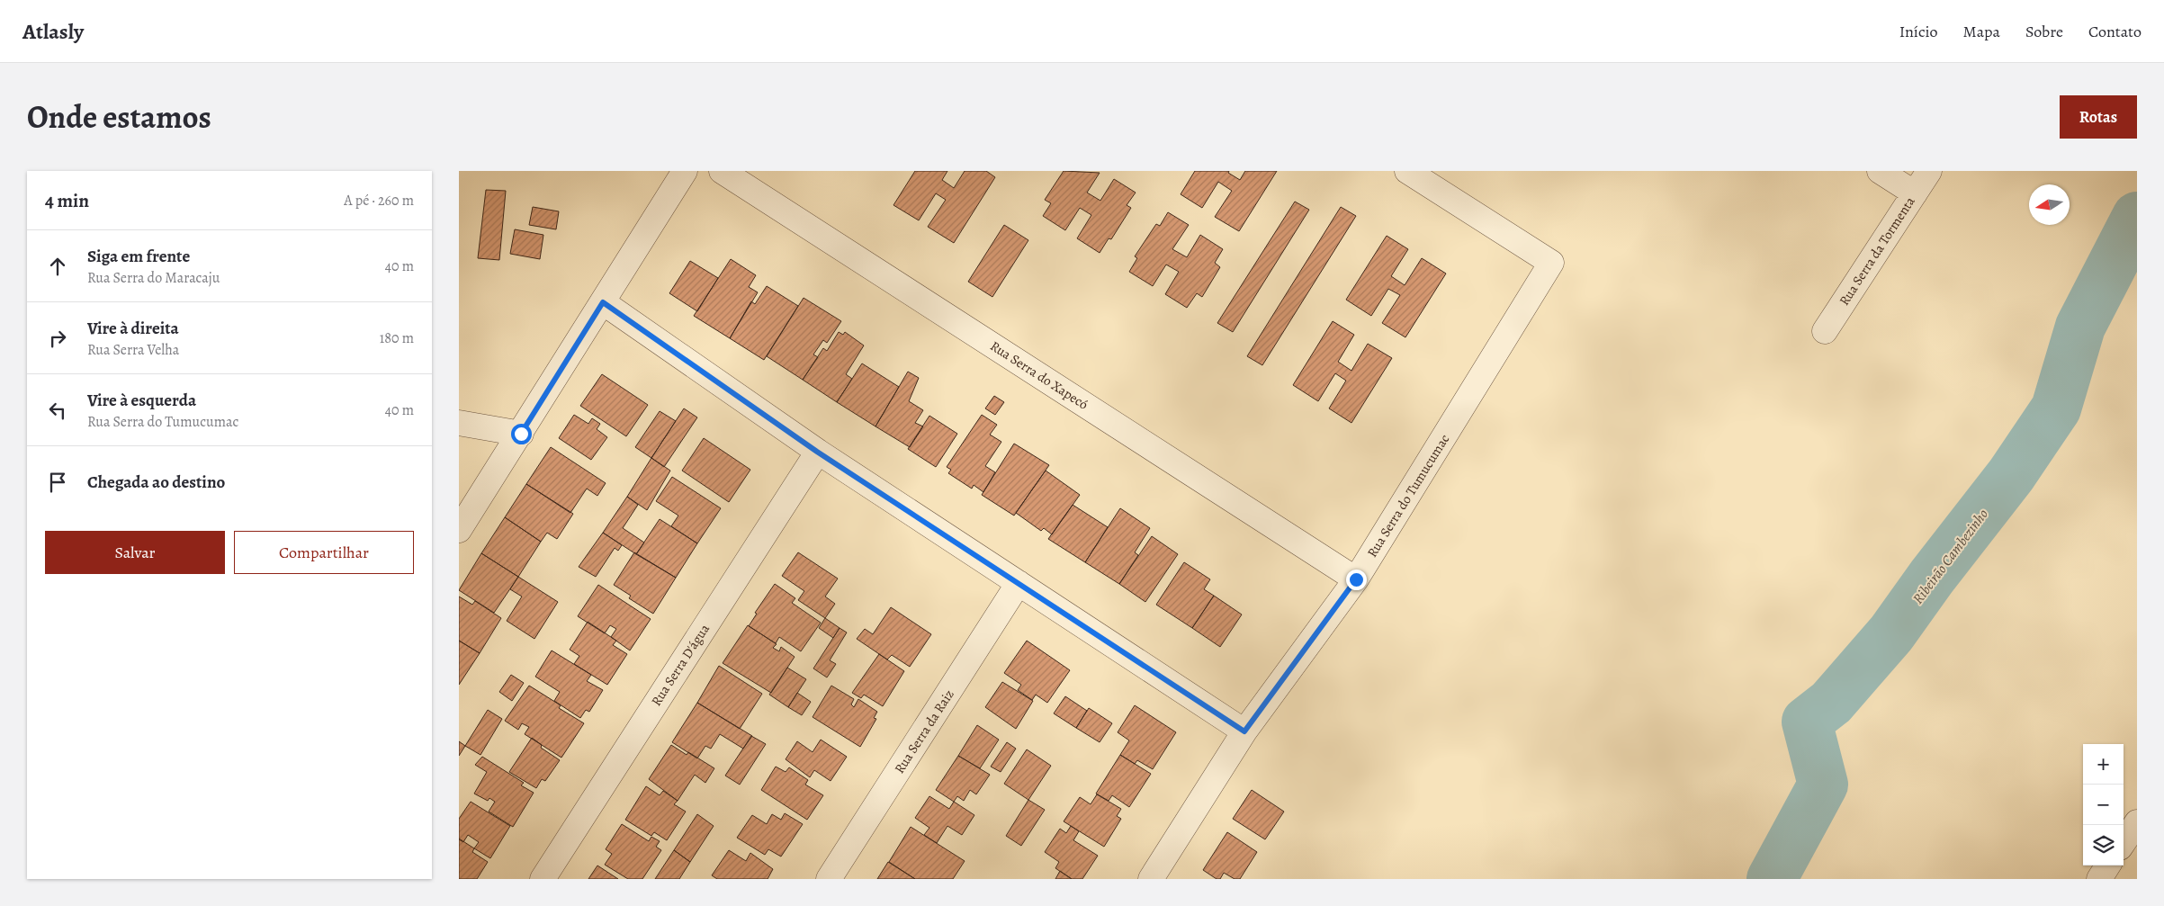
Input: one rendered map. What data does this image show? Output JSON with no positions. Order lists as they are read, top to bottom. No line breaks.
{"streets":{"street":["Rua Serra da Tormenta","Rua Serra do Xapecó","Rua Serra do Tumucumac","Rua Serra D'água","Rua Serra da Raiz"]},"crossings":[["Rua Serra do Xapecó","Rua Serra do Tumucumac"]],"water":["Ribeirão Cambezinho"],"north":"left","page":{"header":"Atlasly","nav":["Início","Mapa","Sobre","Contato"],"title":"Onde estamos","buttons":["Rotas",["Salvar","Compartilhar"]],"heading":["4 min","A pé · 260 m"],"list":[["Siga em frente","Rua Serra do Maracaju","40 m"],["Vire à direita","Rua Serra Velha","180 m"],["Vire à esquerda","Rua Serra do Tumucumac","40 m"],"Chegada ao destino"],"map_buttons":["+","−"]}}
